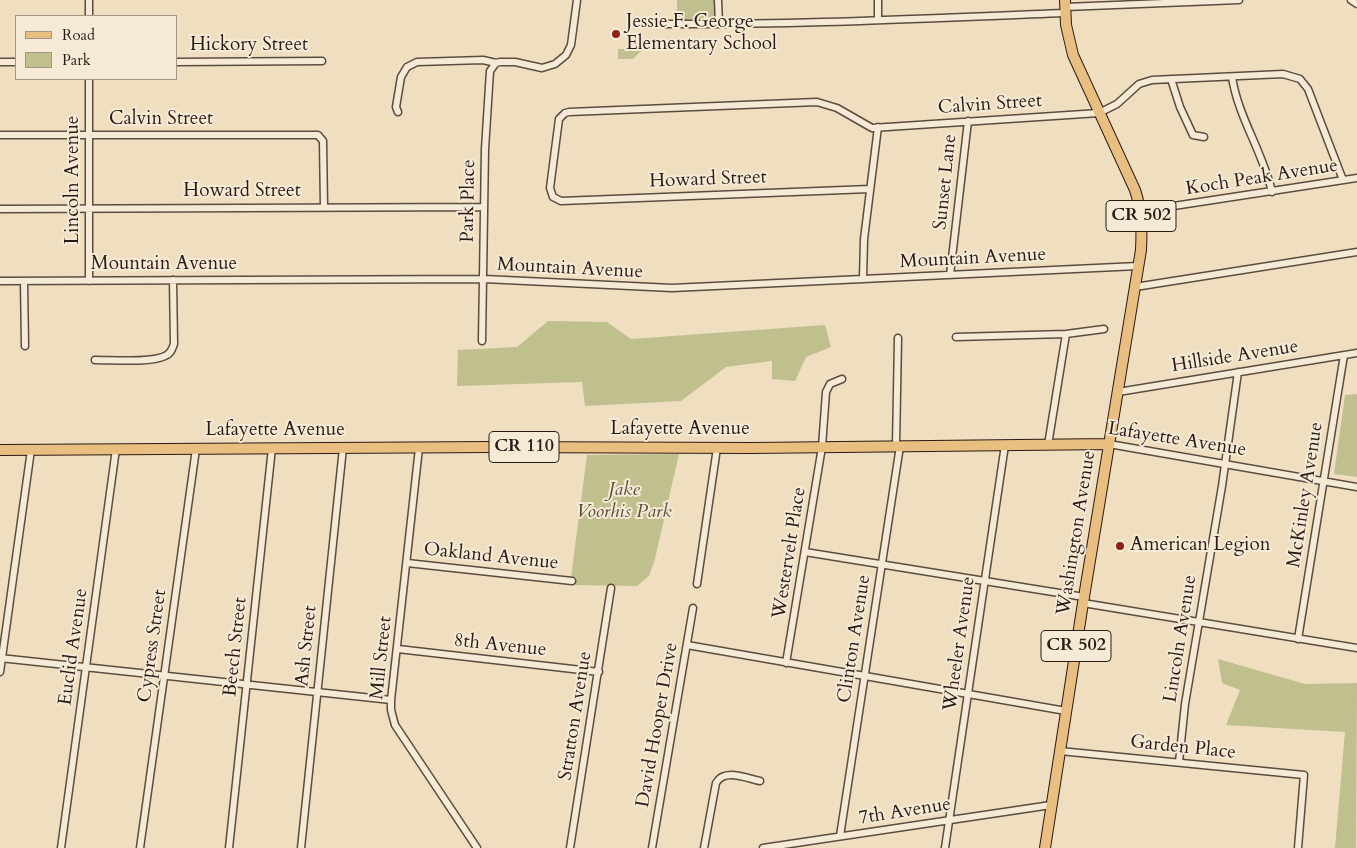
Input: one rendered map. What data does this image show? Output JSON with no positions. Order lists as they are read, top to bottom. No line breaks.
{"streets":{"main road":["CR 502","Lafayette Avenue","CR 110","Washington Avenue"],"street":["Hickory Street","Calvin Street","Koch Peak Avenue","Lincoln Avenue","Howard Street","Sunset Lane","Park Place","Mountain Avenue","Hillside Avenue","McKinley Avenue","Westervelt Place","Oakland Avenue","Clinton Avenue","Wheeler Avenue","Cypress Street","Ash Street","8th Avenue","Euclid Avenue","Beech Street","Mill Street","Stratton Avenue","David Hooper Drive","Garden Place","7th Avenue"]},"crossings":[["Calvin Street","Koch Peak Avenue"],["Calvin Street","Lincoln Avenue"],["Calvin Street","Howard Street"],["Calvin Street","Sunset Lane"],["Calvin Street","Washington Avenue"],["Koch Peak Avenue","Washington Avenue"],["Lincoln Avenue","Howard Street"],["Lincoln Avenue","Mountain Avenue"],["Lincoln Avenue","Hillside Avenue"],["Lincoln Avenue","Lafayette Avenue"],["Lincoln Avenue","Garden Place"],["Howard Street","Park Place"],["Sunset Lane","Mountain Avenue"],["Park Place","Mountain Avenue"],["Mountain Avenue","Washington Avenue"],["Hillside Avenue","McKinley Avenue"],["Hillside Avenue","Washington Avenue"],["Lafayette Avenue","McKinley Avenue"],["Lafayette Avenue","Washington Avenue"],["Lafayette Avenue","Westervelt Place"],["Lafayette Avenue","Clinton Avenue"],["Lafayette Avenue","Wheeler Avenue"],["Lafayette Avenue","Cypress Street"],["Lafayette Avenue","Ash Street"],["Lafayette Avenue","Euclid Avenue"],["Lafayette Avenue","Beech Street"],["Lafayette Avenue","Mill Street"],["Washington Avenue","Garden Place"],["Washington Avenue","7th Avenue"],["Oakland Avenue","Mill Street"],["Clinton Avenue","7th Avenue"],["Wheeler Avenue","7th Avenue"],["8th Avenue","Mill Street"],["8th Avenue","Stratton Avenue"]],"parks":["Jake Voorhis Park"],"places":["Jessie F. George Elementary School","American Legion"],"legend":["Road","Park"]}
